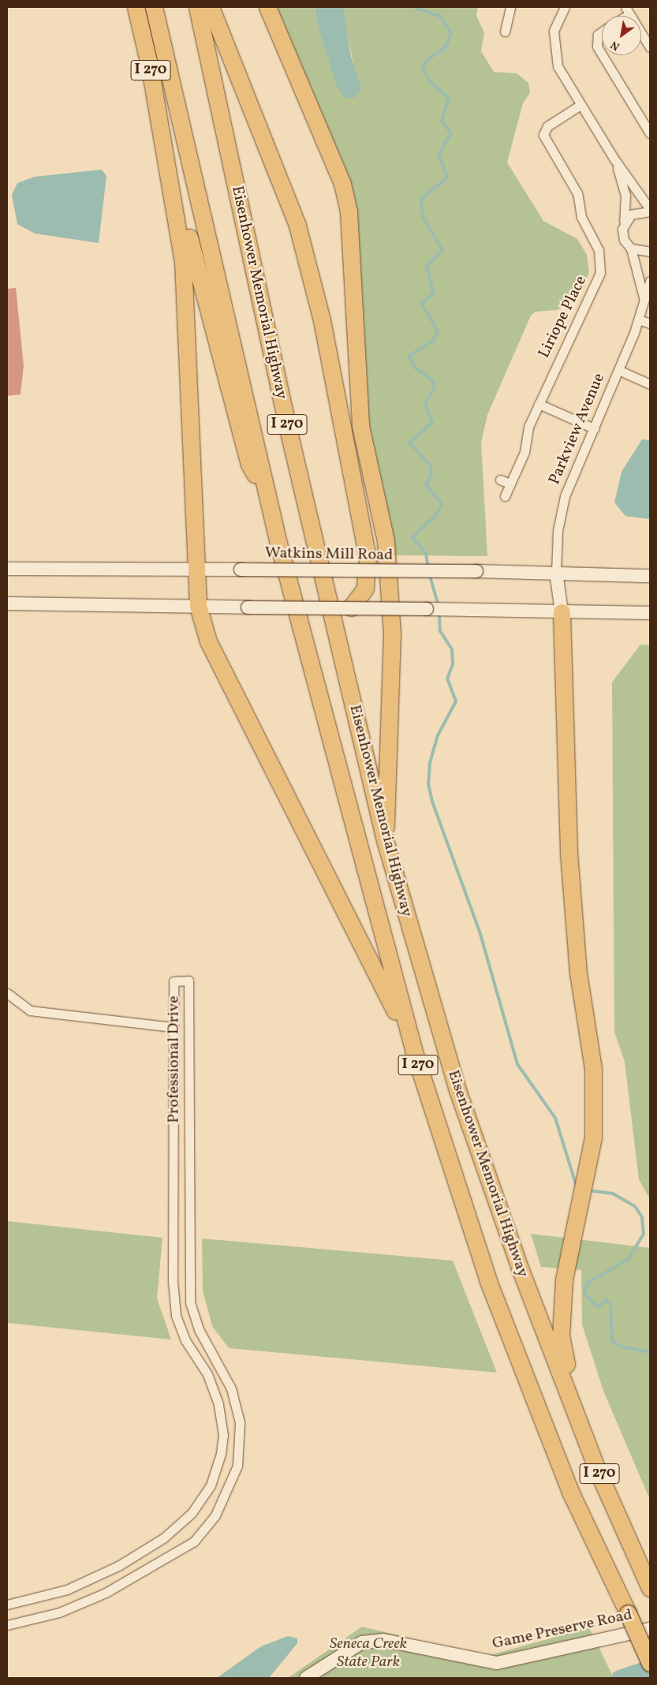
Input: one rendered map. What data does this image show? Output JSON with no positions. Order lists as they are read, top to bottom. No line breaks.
{"streets":{"highway":["I 270","Eisenhower Memorial Highway"],"main road":["Watkins Mill Road","Game Preserve Road"],"street":["Liriope Place","Parkview Avenue","Professional Drive"]},"crossings":[["Parkview Avenue","Watkins Mill Road"]],"parks":["Seneca Creek State Park"],"north":"bottom left"}
